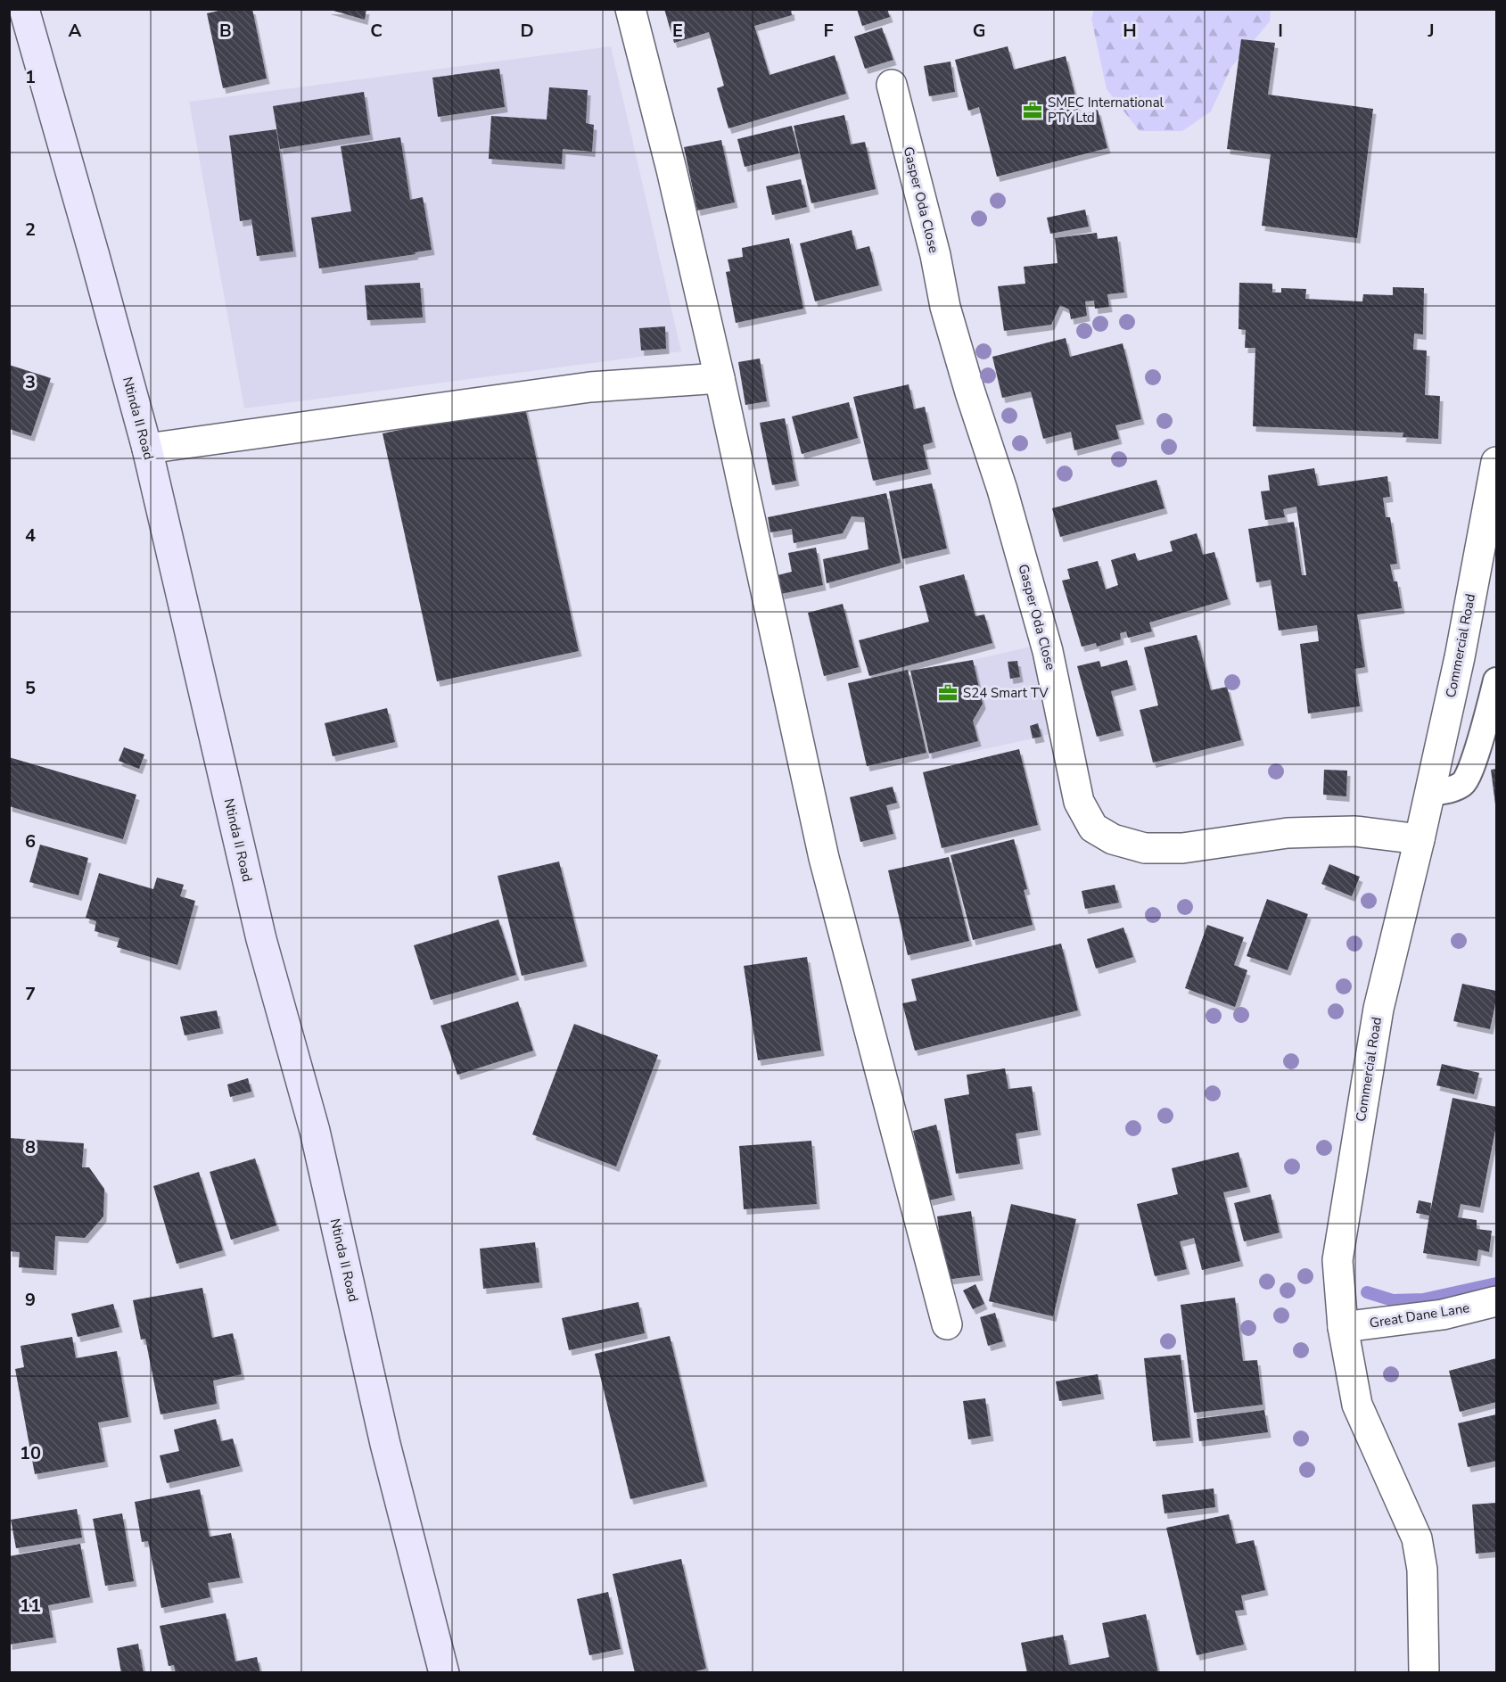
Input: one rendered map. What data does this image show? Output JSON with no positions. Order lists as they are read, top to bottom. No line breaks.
{"streets":{"street":["Gasper Oda Close","Ntinda II Road","Commercial Road","Great Dane Lane"]},"crossings":[["Gasper Oda Close","Commercial Road"],["Commercial Road","Great Dane Lane"]],"places":{"office":["SMEC International PTY Ltd","S24 Smart TV"]},"grid":{"columns":["A","B","C","D","E","F","G","H","I","J"],"rows":["1","2","3","4","5","6","7","8","9","10","11"]}}
